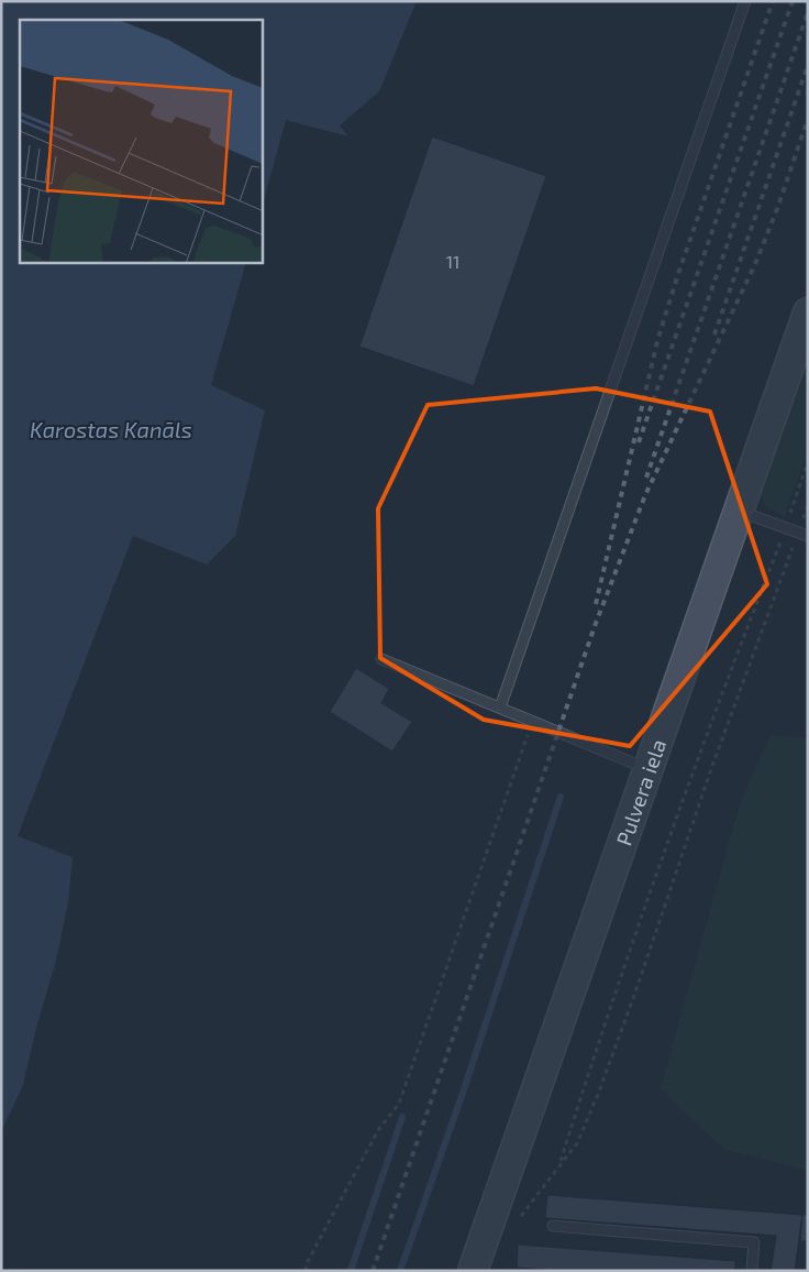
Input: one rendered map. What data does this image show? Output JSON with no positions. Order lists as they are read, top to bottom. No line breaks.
{"streets":{"main road":["Pulvera iela"]},"water":["Karostas Kanāls"],"house_numbers":["11"]}
